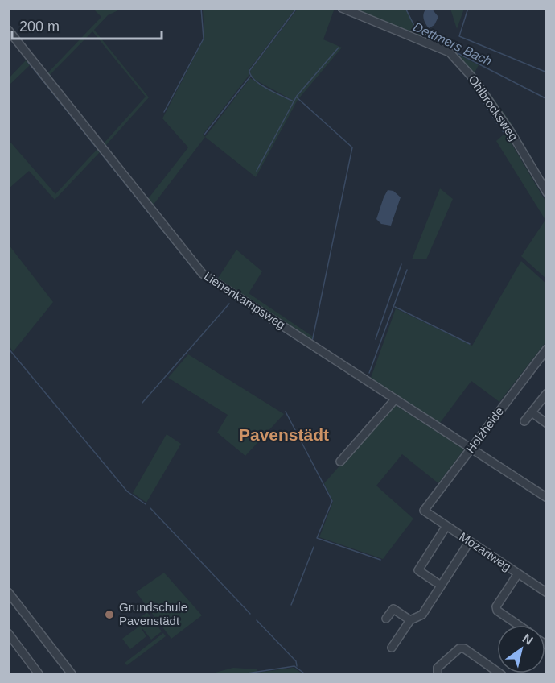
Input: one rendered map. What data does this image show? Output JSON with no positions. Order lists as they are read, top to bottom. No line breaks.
{"streets":{"street":["Ohlbrocksweg","Lienenkampsweg","Holzheide","Mozartweg"]},"crossings":[["Lienenkampsweg","Holzheide"],["Holzheide","Mozartweg"]],"districts":["Pavenstädt"],"water":["Dettmers Bach"],"places":["Grundschule Pavenstädt"],"scale_bar":"200 m","north":"top right"}
